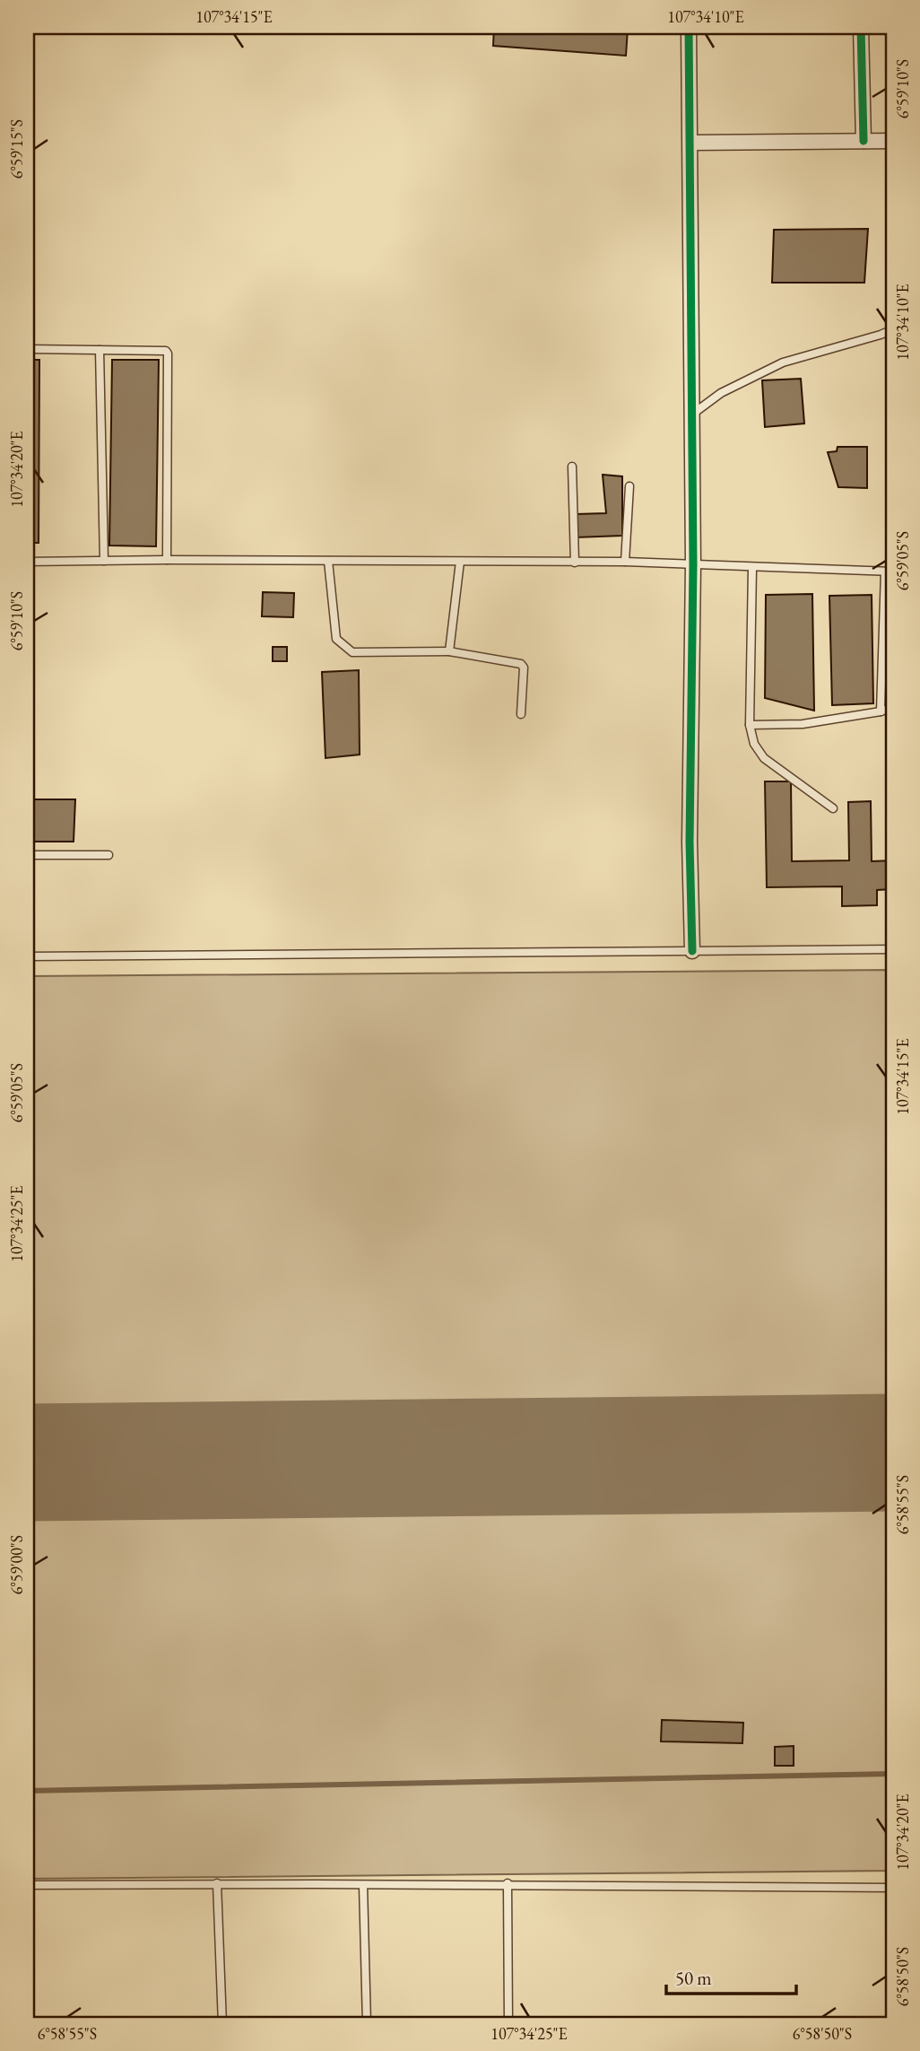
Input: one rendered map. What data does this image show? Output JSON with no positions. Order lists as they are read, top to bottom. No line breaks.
{"scale_bar":"50 m","coordinates":["107°34'15\"E","107°34'10\"E","6°59'10\"S","6°59'15\"S","107°34'20\"E","6°59'05\"S","107°34'25\"E","6°58'55\"S","6°59'00\"S","6°58'50\"S"]}
